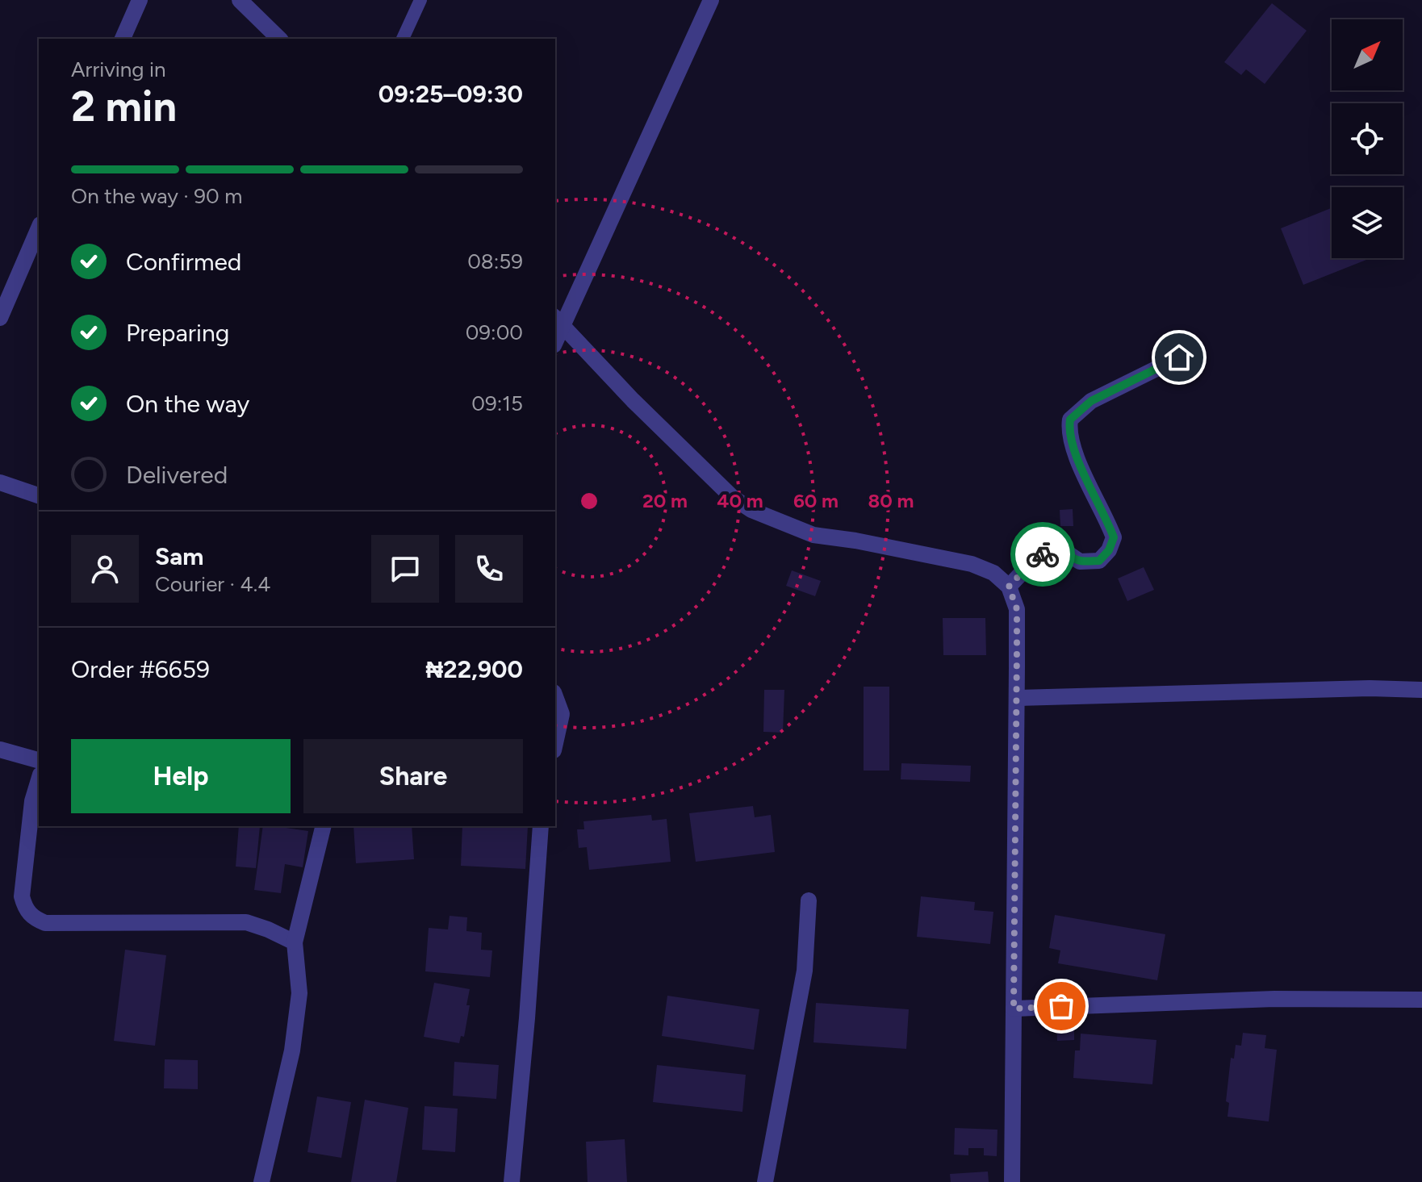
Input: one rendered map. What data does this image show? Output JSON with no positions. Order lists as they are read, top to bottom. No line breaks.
{"north":"top right","page":{"heading":["2 min","Arriving in","09:25–09:30"],"panel":["Sam","Courier · 4.4","Order #6659","₦22,900"],"bar":"On the way · 90 m","list":[["Confirmed","08:59"],["Preparing","09:00"],["On the way","09:15"],"Delivered"],"buttons":["Help","Share"]},"rings":["20 m","40 m","60 m","80 m"]}
